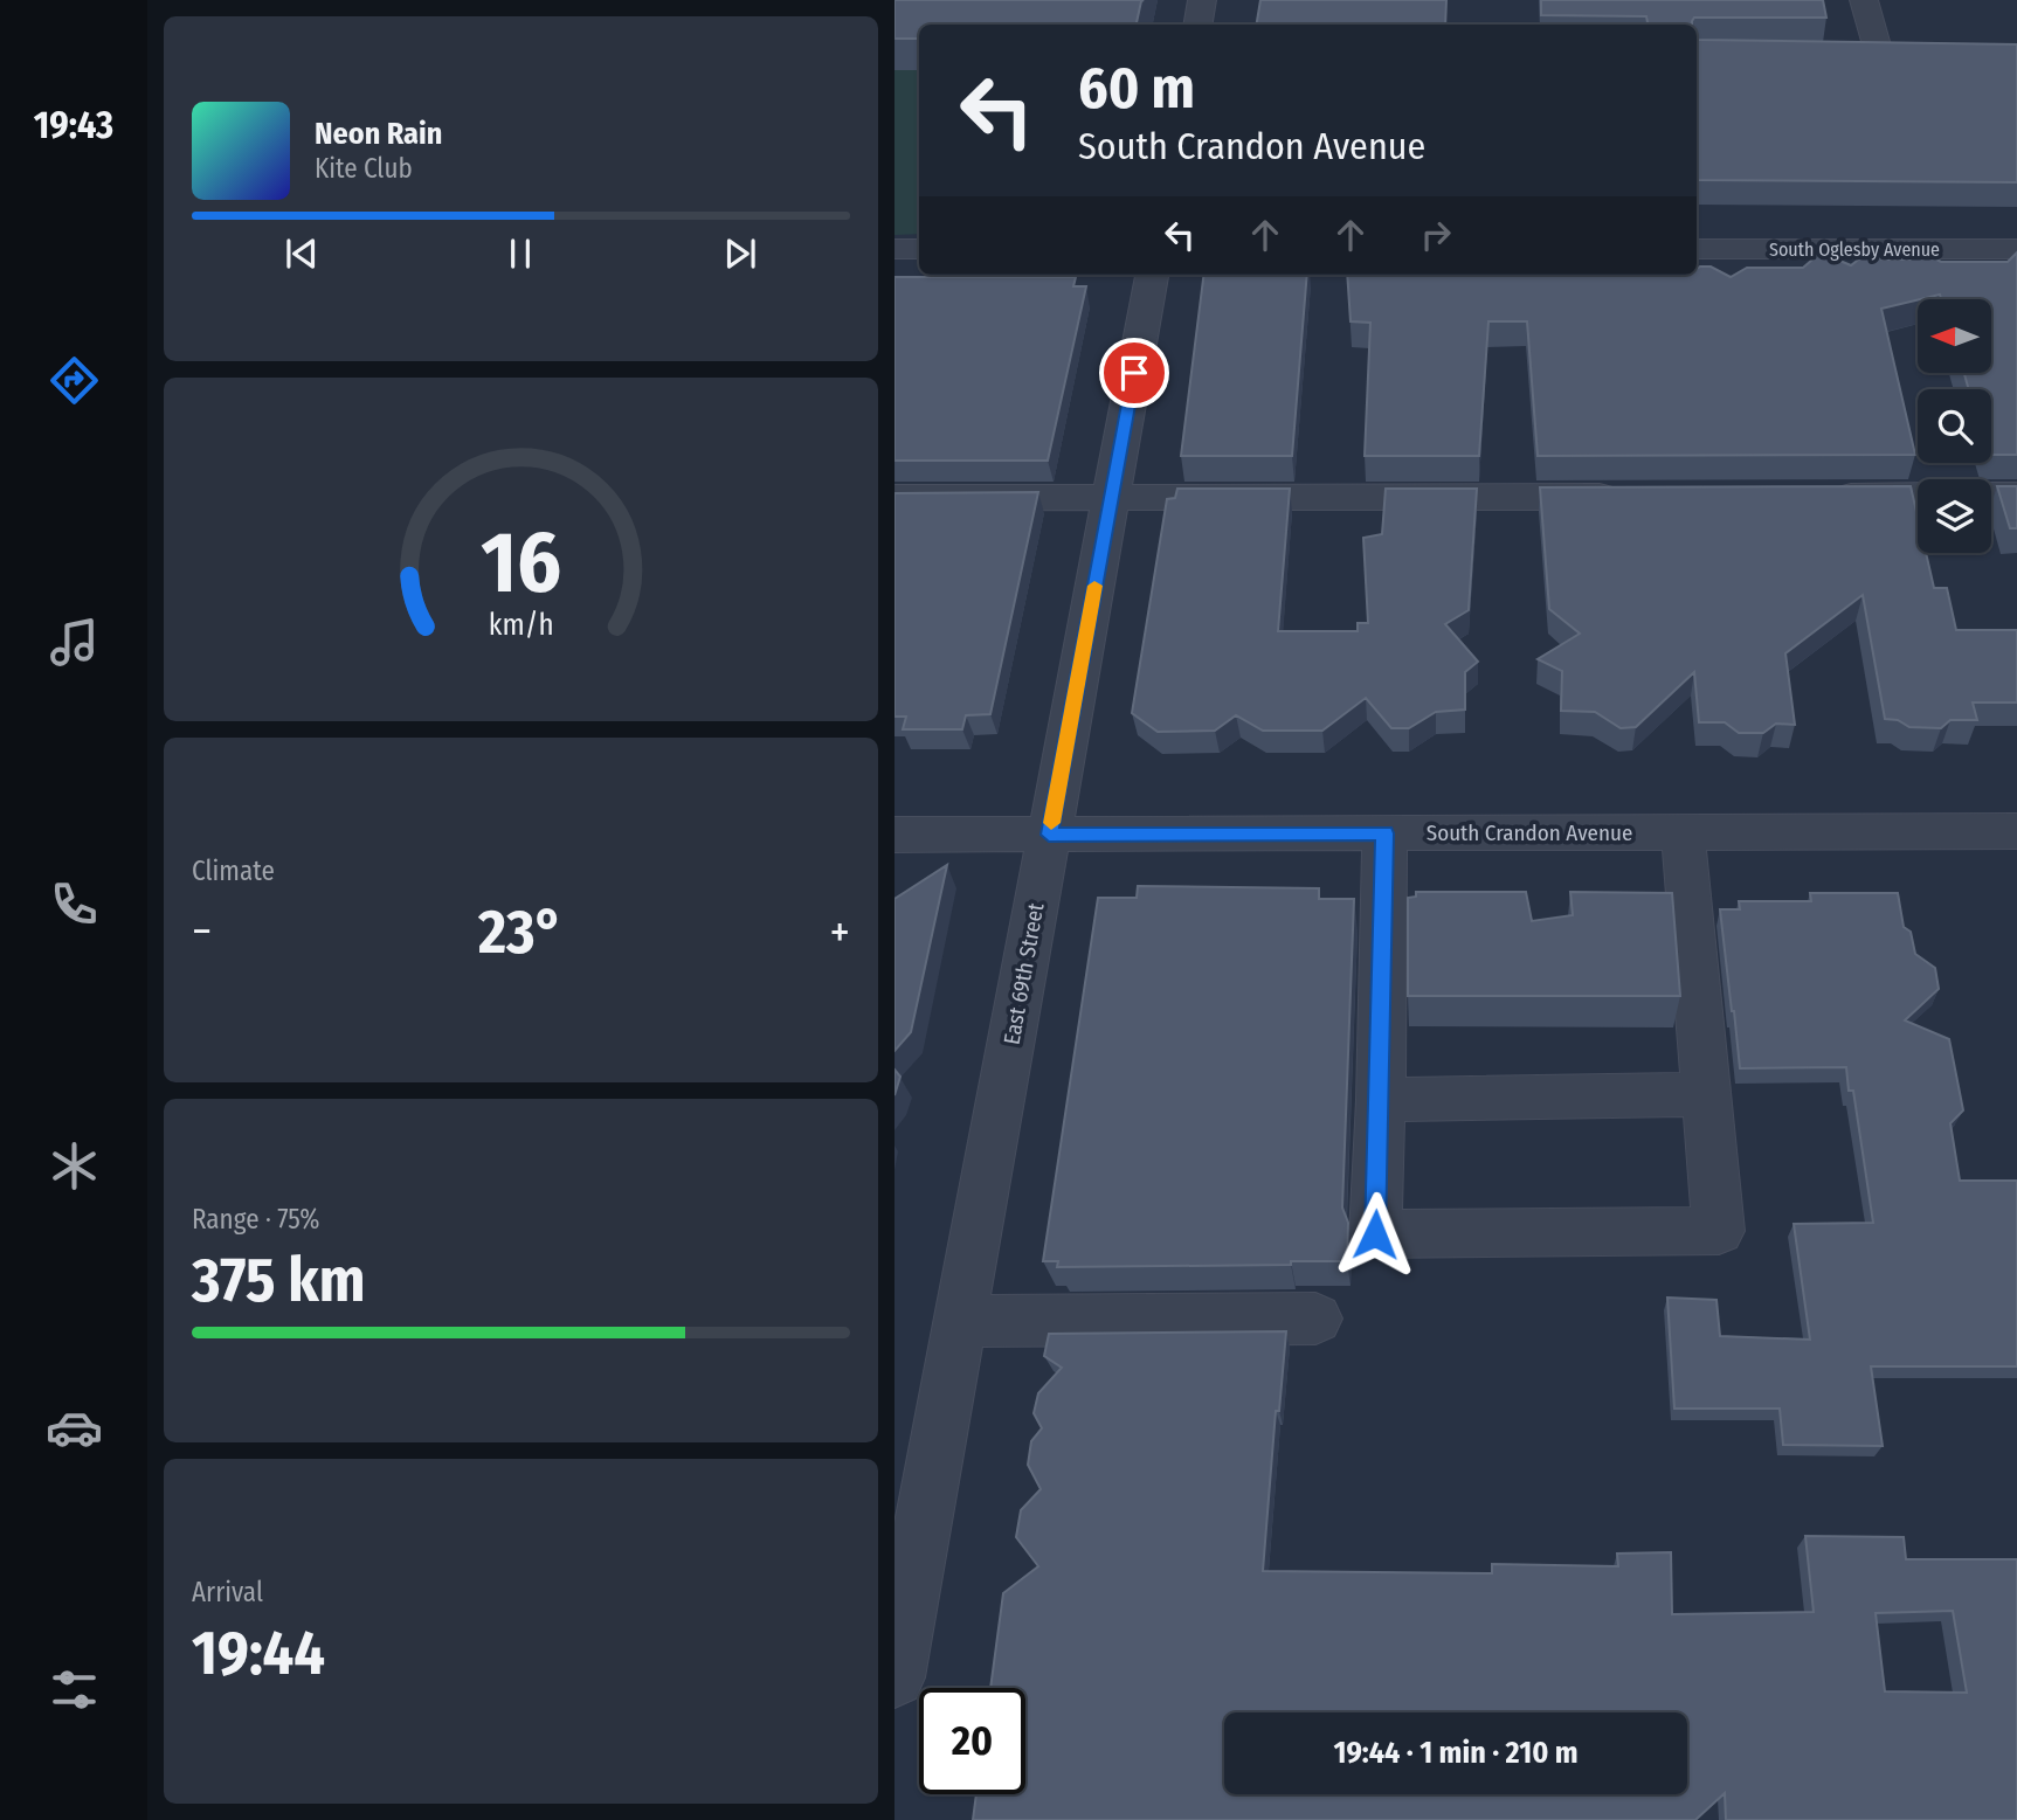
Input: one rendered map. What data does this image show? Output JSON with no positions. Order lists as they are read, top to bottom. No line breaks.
{"streets":{"street":["South Oglesby Avenue","South Crandon Avenue","East 69th Street"]},"crossings":[["South Crandon Avenue","East 69th Street"]],"north":"left","page":{"tabs":"19:43","turn":["60 m","South Crandon Avenue"],"song":["Neon Rain","Kite Club"],"tile":["Climate",["Range · 75%","375 km"],["Arrival","19:44"]],"heat":["−","23°","+"],"limit":"20","trip":"19:44 · 1 min · 210 m","gauge":["16","km/h"]}}
